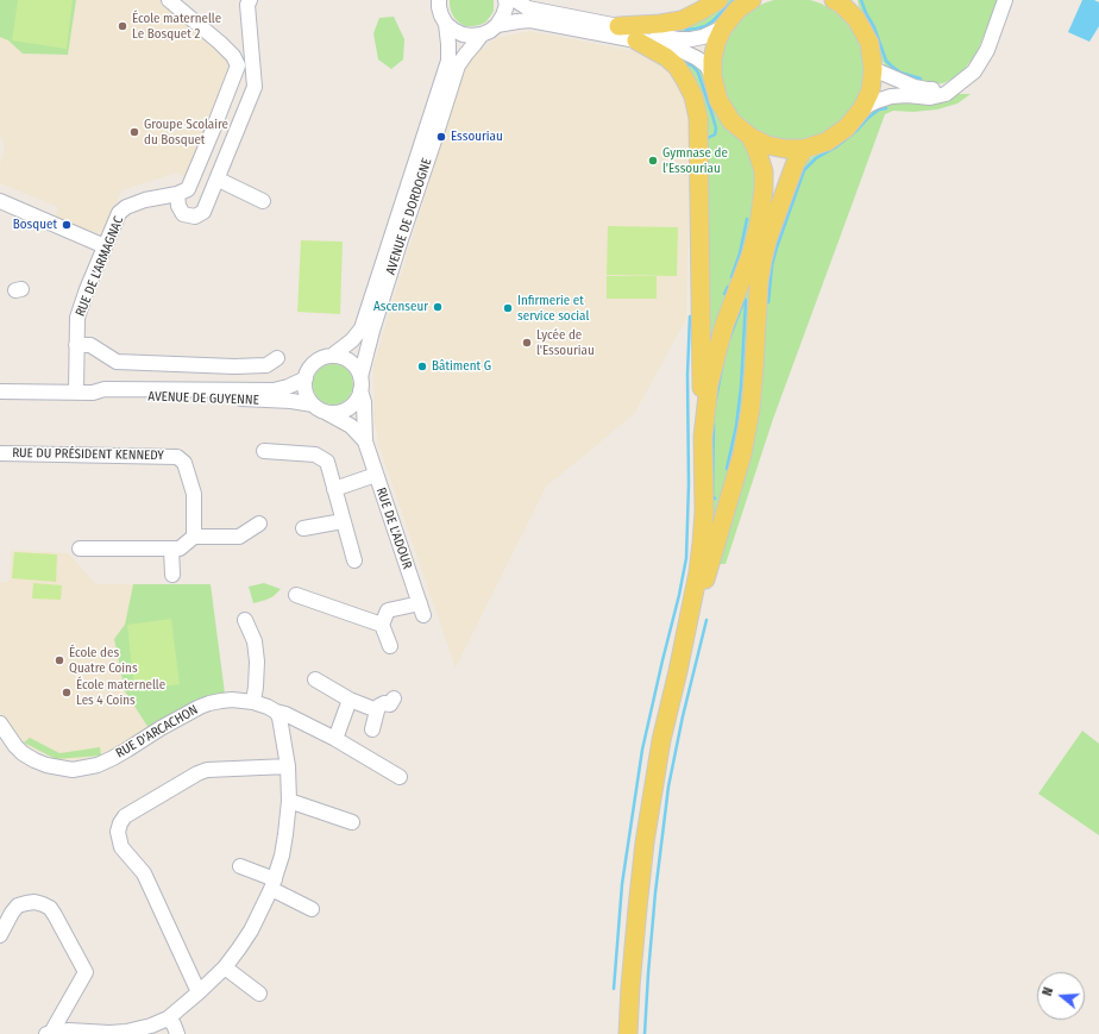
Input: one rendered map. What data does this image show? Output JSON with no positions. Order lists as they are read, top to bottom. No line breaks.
{"streets":{"street":["AVENUE DE DORDOGNE","RUE DE L'ARMAGNAC","AVENUE DE GUYENNE","RUE DU PRÉSIDENT KENNEDY","RUE DE L'ADOUR","RUE D'ARCACHON"]},"crossings":[["AVENUE DE DORDOGNE","AVENUE DE GUYENNE"],["AVENUE DE DORDOGNE","RUE DE L'ADOUR"],["RUE DE L'ARMAGNAC","AVENUE DE GUYENNE"],["AVENUE DE GUYENNE","RUE DE L'ADOUR"]],"places":["École maternelle Le Bosquet 2","Groupe Scolaire du Bosquet","Essouriau","Gymnase de l'Essouriau","Bosquet","Ascenseur","Infirmerie et service social","Lycée de l'Essouriau","Bâtiment G","École des Quatre Coins","École maternelle Les 4 Coins"],"north":"left"}
